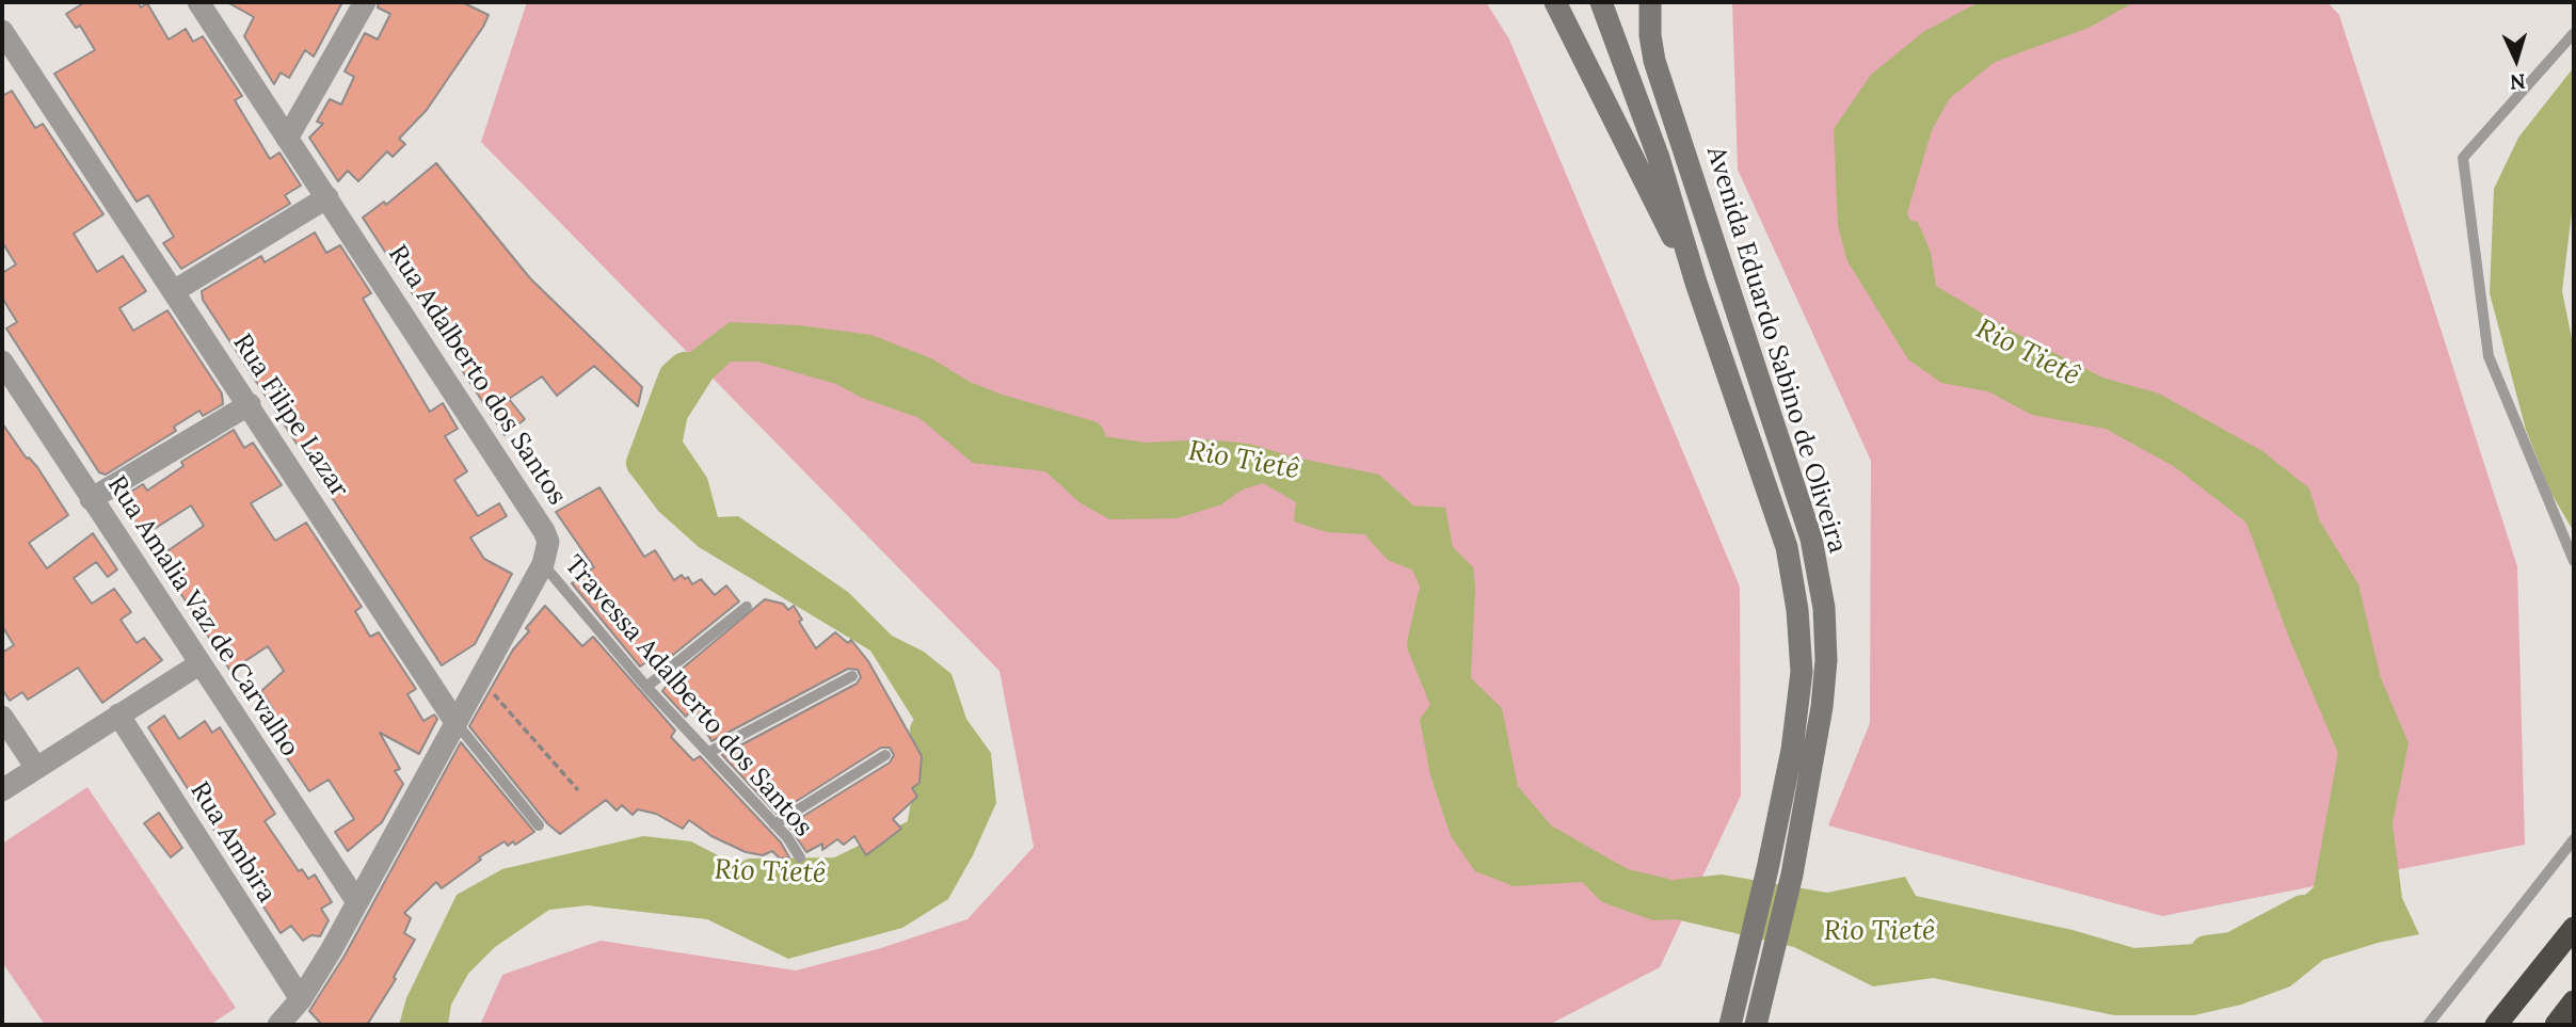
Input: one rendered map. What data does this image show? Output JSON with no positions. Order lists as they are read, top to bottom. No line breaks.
{"streets":{"main road":["Avenida Eduardo Sabino de Oliveira"],"street":["Rua Adalberto dos Santos","Rua Filipe Lazar","Rua Amalia Vaz de Carvalho","Rua Ambira"],"lane":["Travessa Adalberto dos Santos"]},"crossings":[["Rua Adalberto dos Santos","Travessa Adalberto dos Santos"]],"water":["Rio Tietê"],"north":"bottom"}
